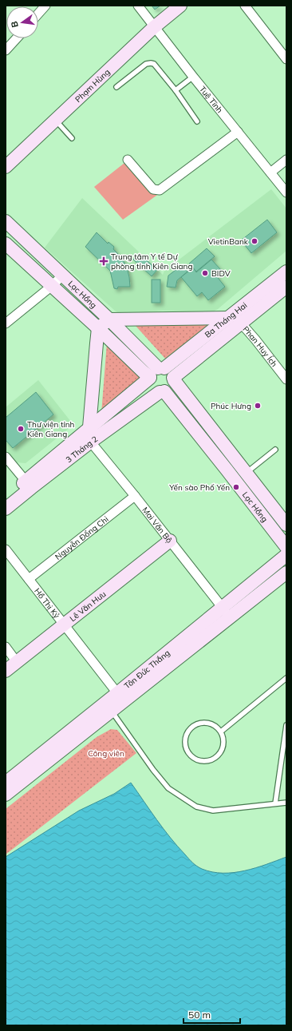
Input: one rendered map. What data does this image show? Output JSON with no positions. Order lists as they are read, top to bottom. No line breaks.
{"streets":{"street":["Phạm Hùng","Tuệ Tĩnh","Lạc Hồng","Ba Tháng Hai","Phan Huy Ích","3 Tháng 2","Mai Văn Bộ","Nguyễn Đổng Chi","Hồ Thị Kỷ","Lê Văn Hưu","Tôn Đức Thắng"]},"crossings":[["Phạm Hùng","Tuệ Tĩnh"],["Lạc Hồng","Ba Tháng Hai"],["Lạc Hồng","3 Tháng 2"],["Ba Tháng Hai","Phan Huy Ích"],["Ba Tháng Hai","3 Tháng 2"],["3 Tháng 2","Mai Văn Bộ"],["Mai Văn Bộ","Nguyễn Đổng Chi"],["Mai Văn Bộ","Lê Văn Hưu"],["Mai Văn Bộ","Tôn Đức Thắng"],["Nguyễn Đổng Chi","Hồ Thị Kỷ"],["Hồ Thị Kỷ","Lê Văn Hưu"],["Hồ Thị Kỷ","Tôn Đức Thắng"]],"parks":["Công viên"],"places":{"other":["VietinBank","BIDV","Phúc Hưng","Thư viện tỉnh Kiên Giang","Yến sào Phố Yến"],"health":["Trung tâm Y tế Dự phòng tỉnh Kiên Giang"]},"scale_bar":"50 m","north":"left"}
